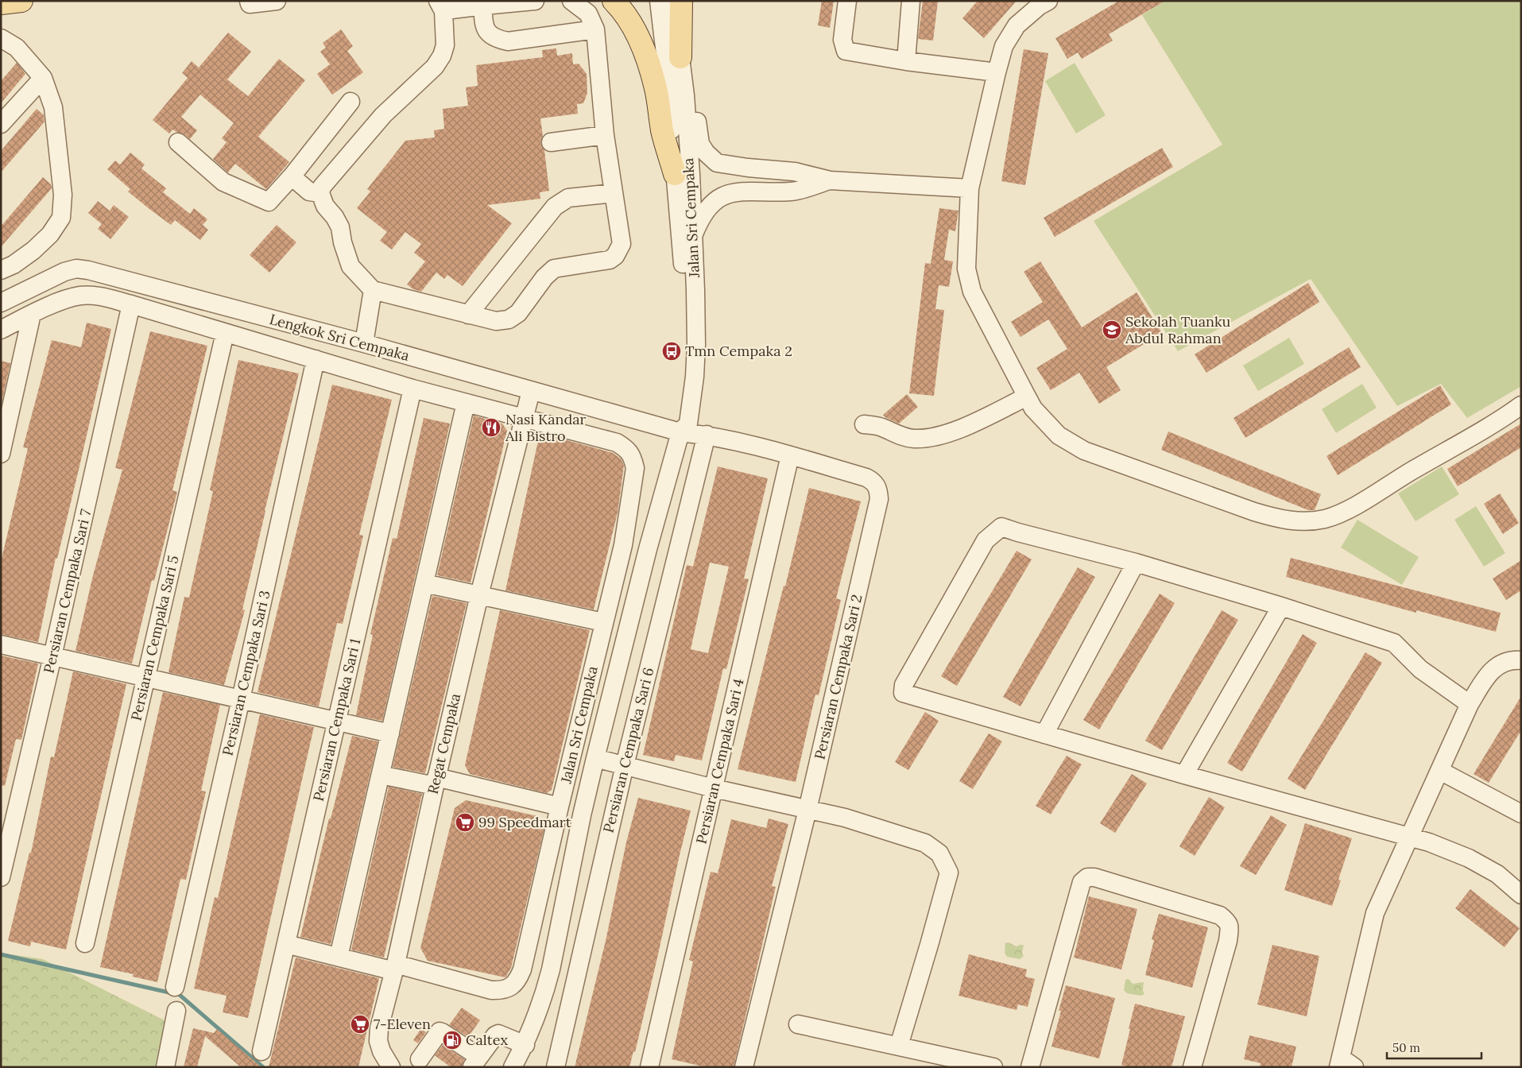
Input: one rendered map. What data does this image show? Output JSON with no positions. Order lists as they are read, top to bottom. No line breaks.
{"streets":{"street":["Jalan Sri Cempaka","Lengkok Sri Cempaka","Persiaran Cempaka Sari 7","Persiaran Cempaka Sari 5","Persiaran Cempaka Sari 3","Persiaran Cempaka Sari 2","Persiaran Cempaka Sari 1","Regat Cempaka","Persiaran Cempaka Sari 6","Persiaran Cempaka Sari 4"]},"crossings":[["Jalan Sri Cempaka","Lengkok Sri Cempaka"],["Jalan Sri Cempaka","Persiaran Cempaka Sari 2"],["Jalan Sri Cempaka","Persiaran Cempaka Sari 1"],["Jalan Sri Cempaka","Regat Cempaka"],["Lengkok Sri Cempaka","Persiaran Cempaka Sari 2"],["Lengkok Sri Cempaka","Regat Cempaka"],["Persiaran Cempaka Sari 2","Persiaran Cempaka Sari 6"],["Persiaran Cempaka Sari 2","Persiaran Cempaka Sari 4"]],"places":{"school or university":["Sekolah Tuanku Abdul Rahman"],"bus stop":["Tmn Cempaka 2"],"restaurant":["Nasi Kandar Ali Bistro"],"supermarket":["99 Speedmart","7-Eleven"],"fuel station":["Caltex"]},"scale_bar":"50 m"}
